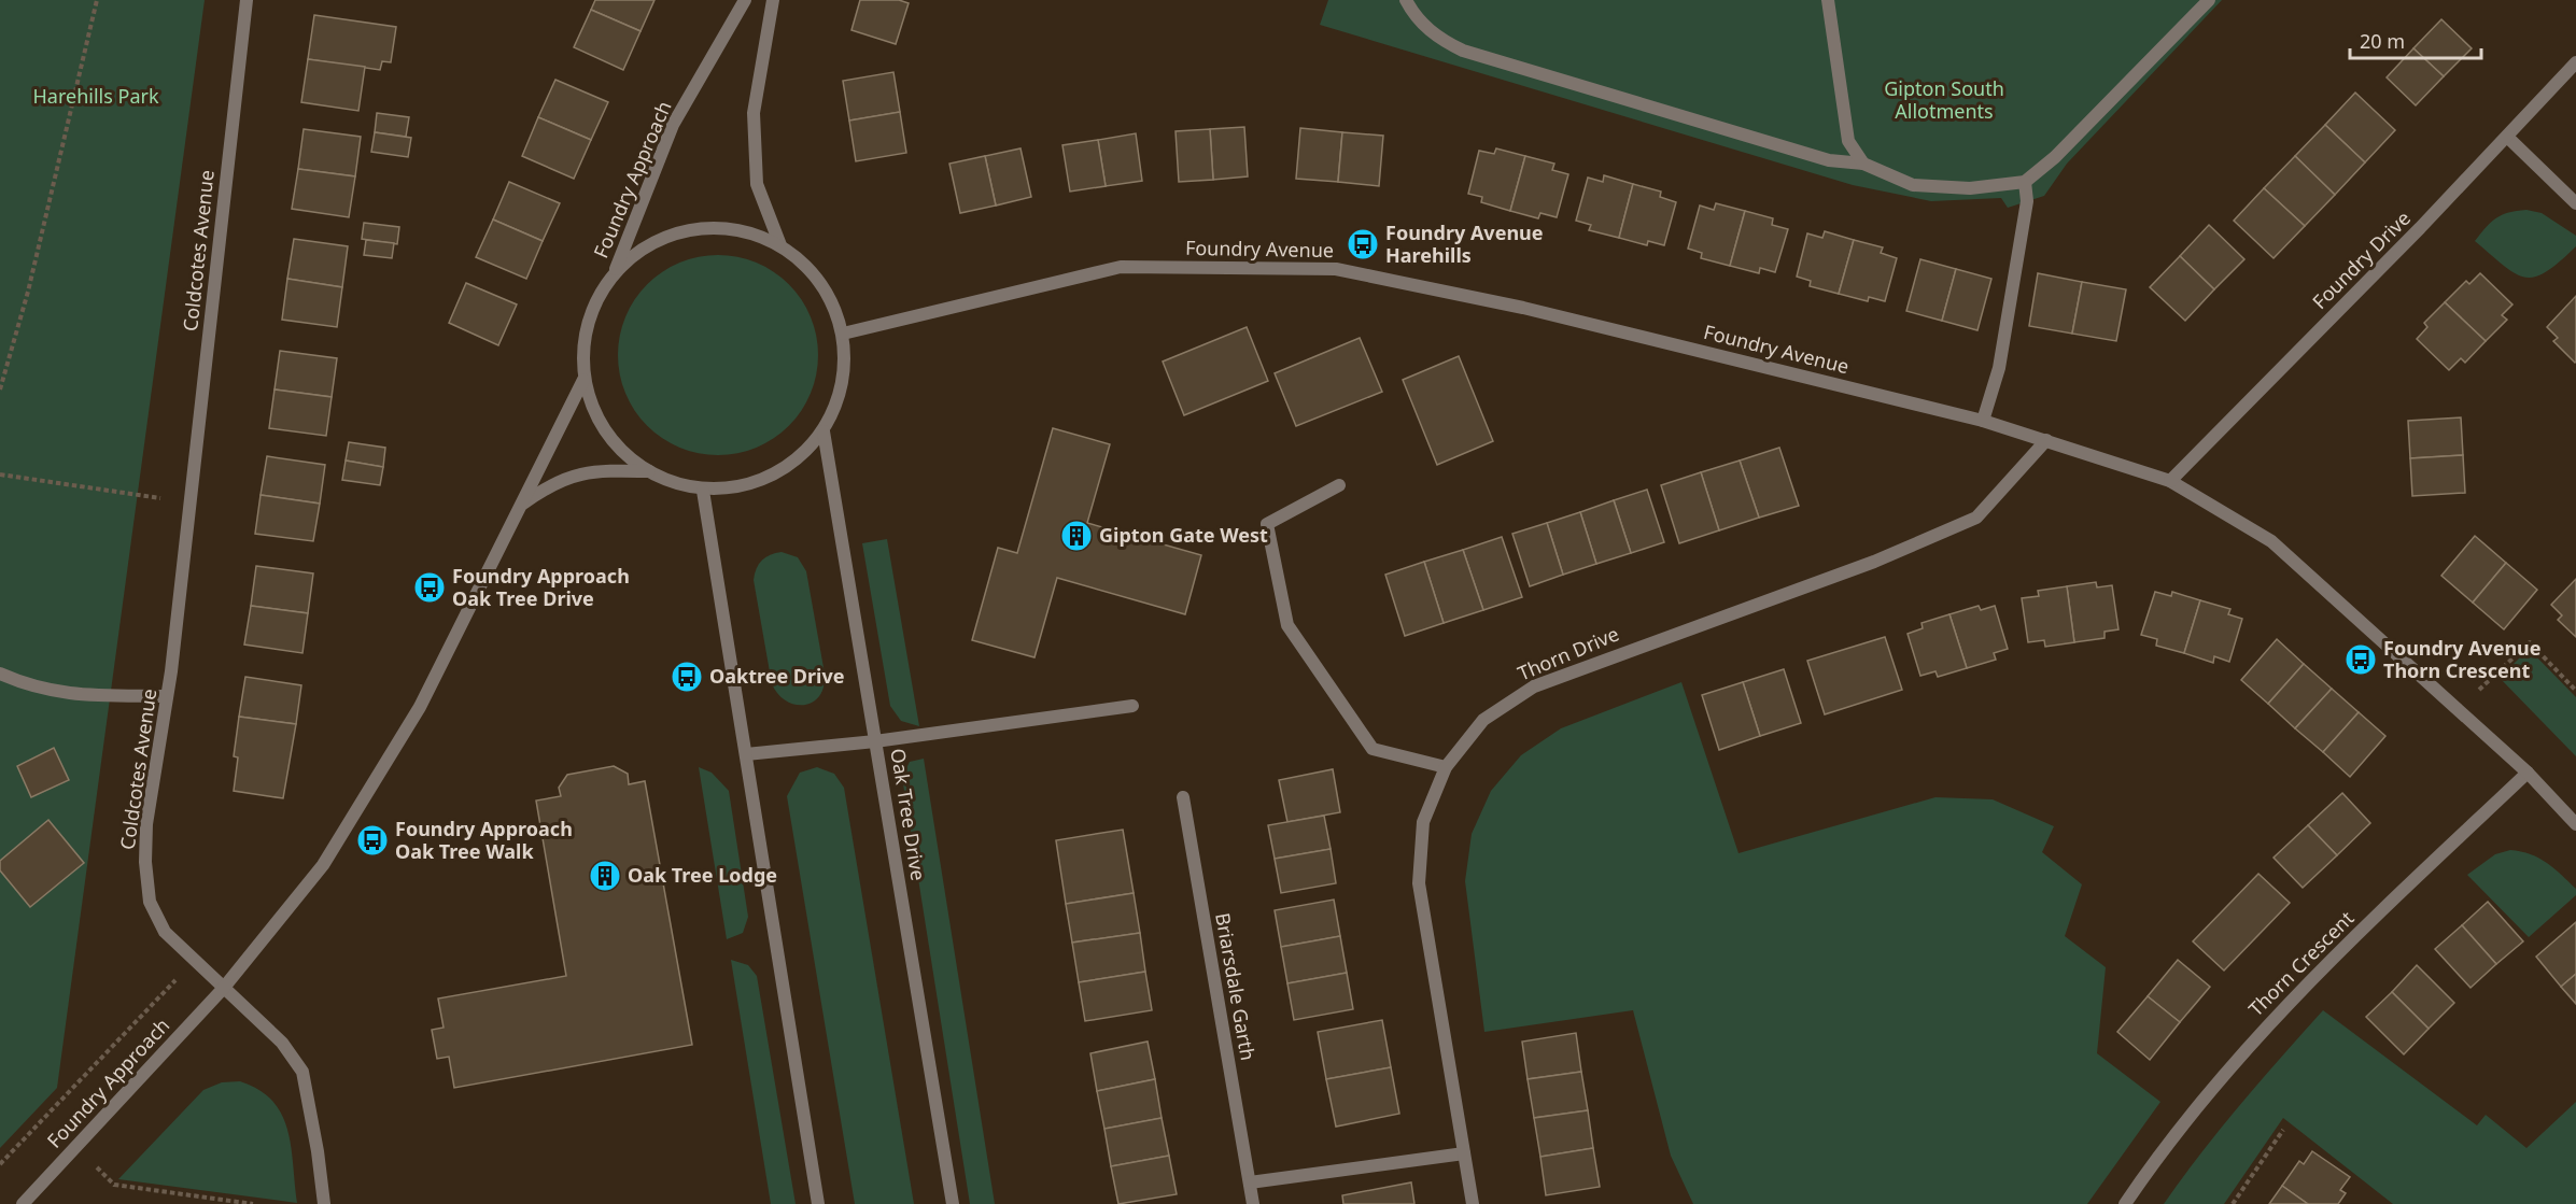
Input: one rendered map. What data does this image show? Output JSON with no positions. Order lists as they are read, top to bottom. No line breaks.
{"streets":{"street":["Foundry Approach","Foundry Avenue","Coldcotes Avenue","Foundry Drive","Thorn Drive","Oak Tree Drive","Thorn Crescent","Briarsdale Garth"]},"crossings":[["Foundry Approach","Foundry Avenue"],["Foundry Approach","Coldcotes Avenue"],["Foundry Approach","Oak Tree Drive"],["Foundry Avenue","Foundry Drive"],["Foundry Avenue","Thorn Drive"],["Foundry Avenue","Thorn Crescent"]],"parks":["Gipton South Allotments","Harehills Park"],"places":{"bus stop":["Foundry Avenue Harehills","Foundry Approach Oak Tree Drive","Foundry Avenue Thorn Crescent","Oaktree Drive","Foundry Approach Oak Tree Walk"],"building":["Gipton Gate West","Oak Tree Lodge"]},"scale_bar":"20 m"}
